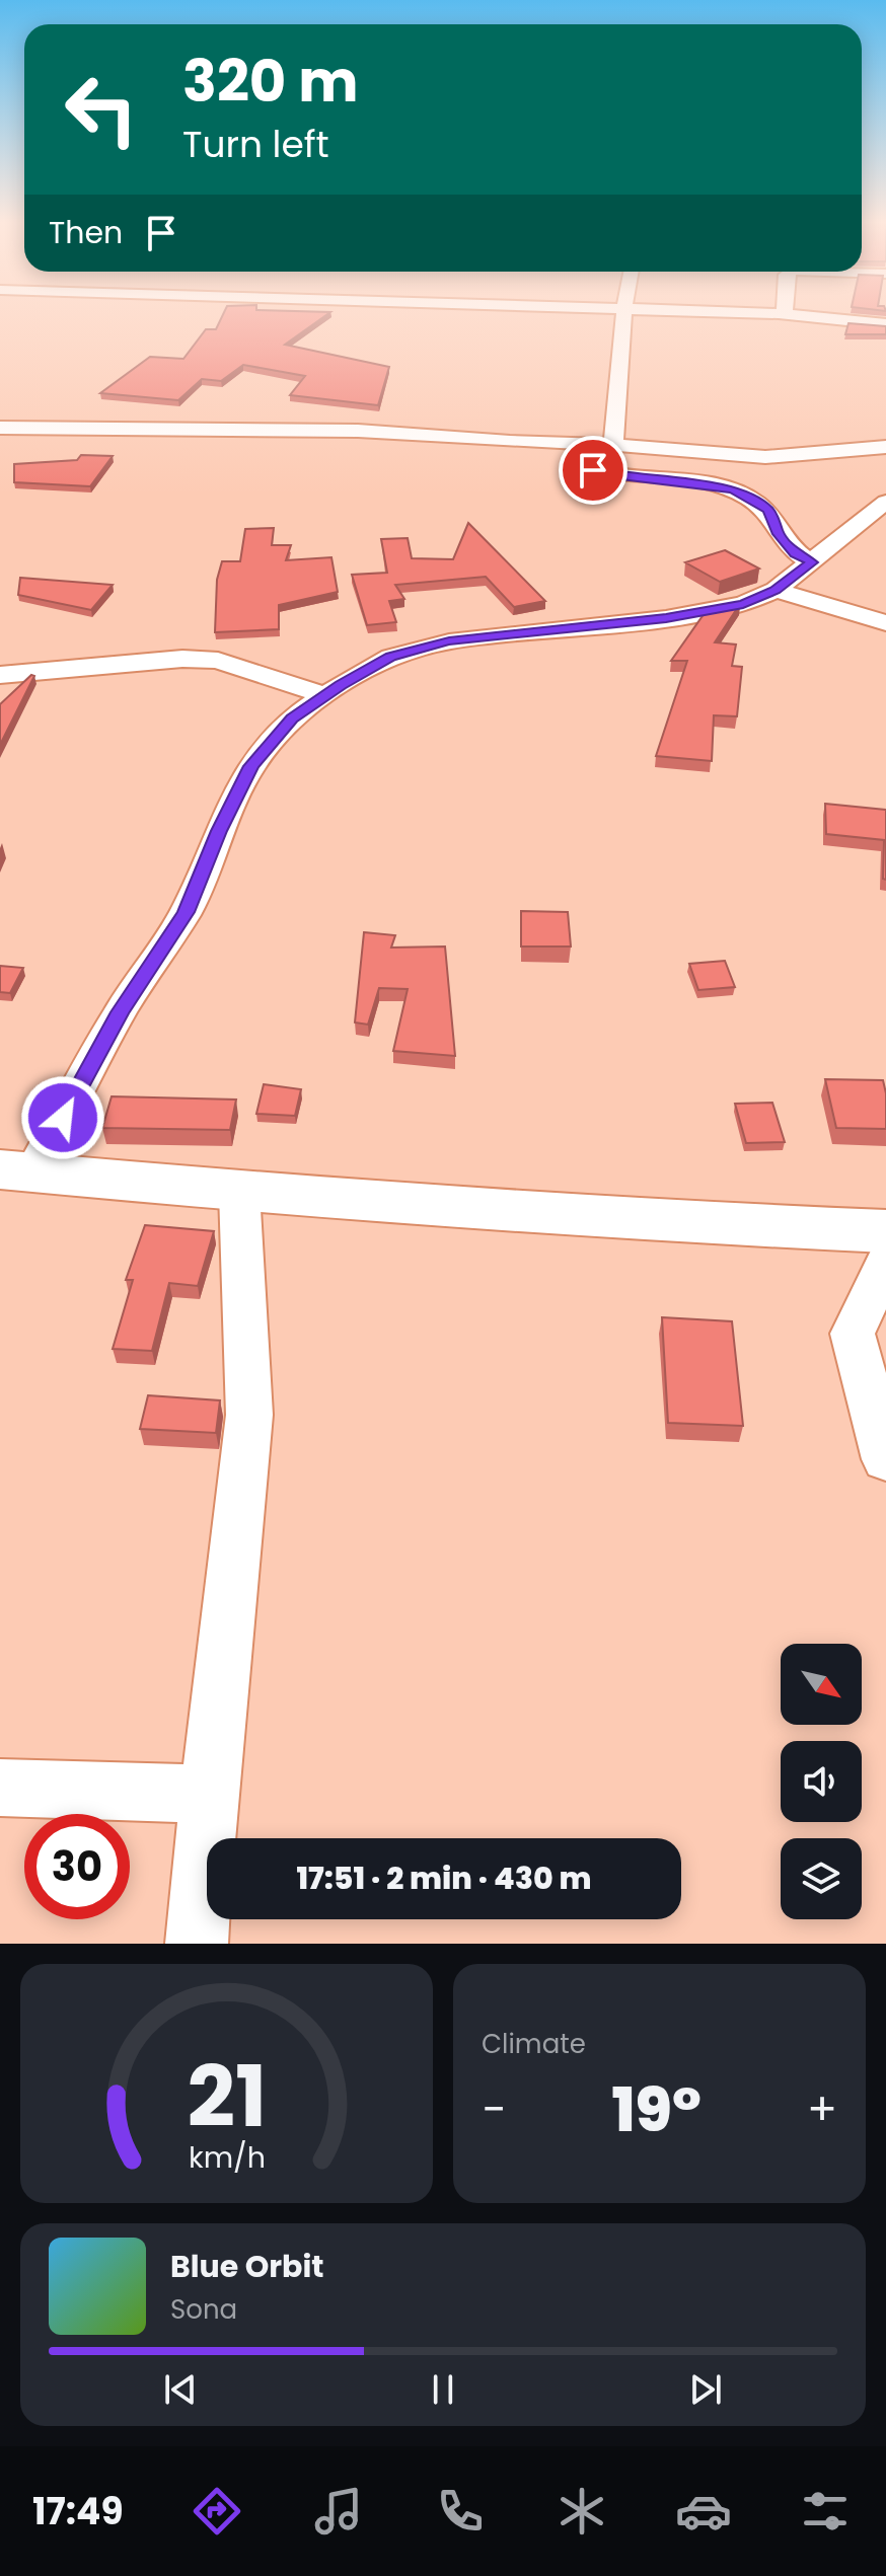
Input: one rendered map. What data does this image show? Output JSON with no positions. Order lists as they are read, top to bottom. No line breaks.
{"north":"bottom right","page":{"turn":["320 m","Turn left"],"then":"Then","limit":"30","trip":"17:51 · 2 min · 430 m","tile":"Climate","heat":["−","19°","+"],"song":["Blue Orbit","Sona"],"tabs":"17:49","gauge":["21","km/h"]}}
